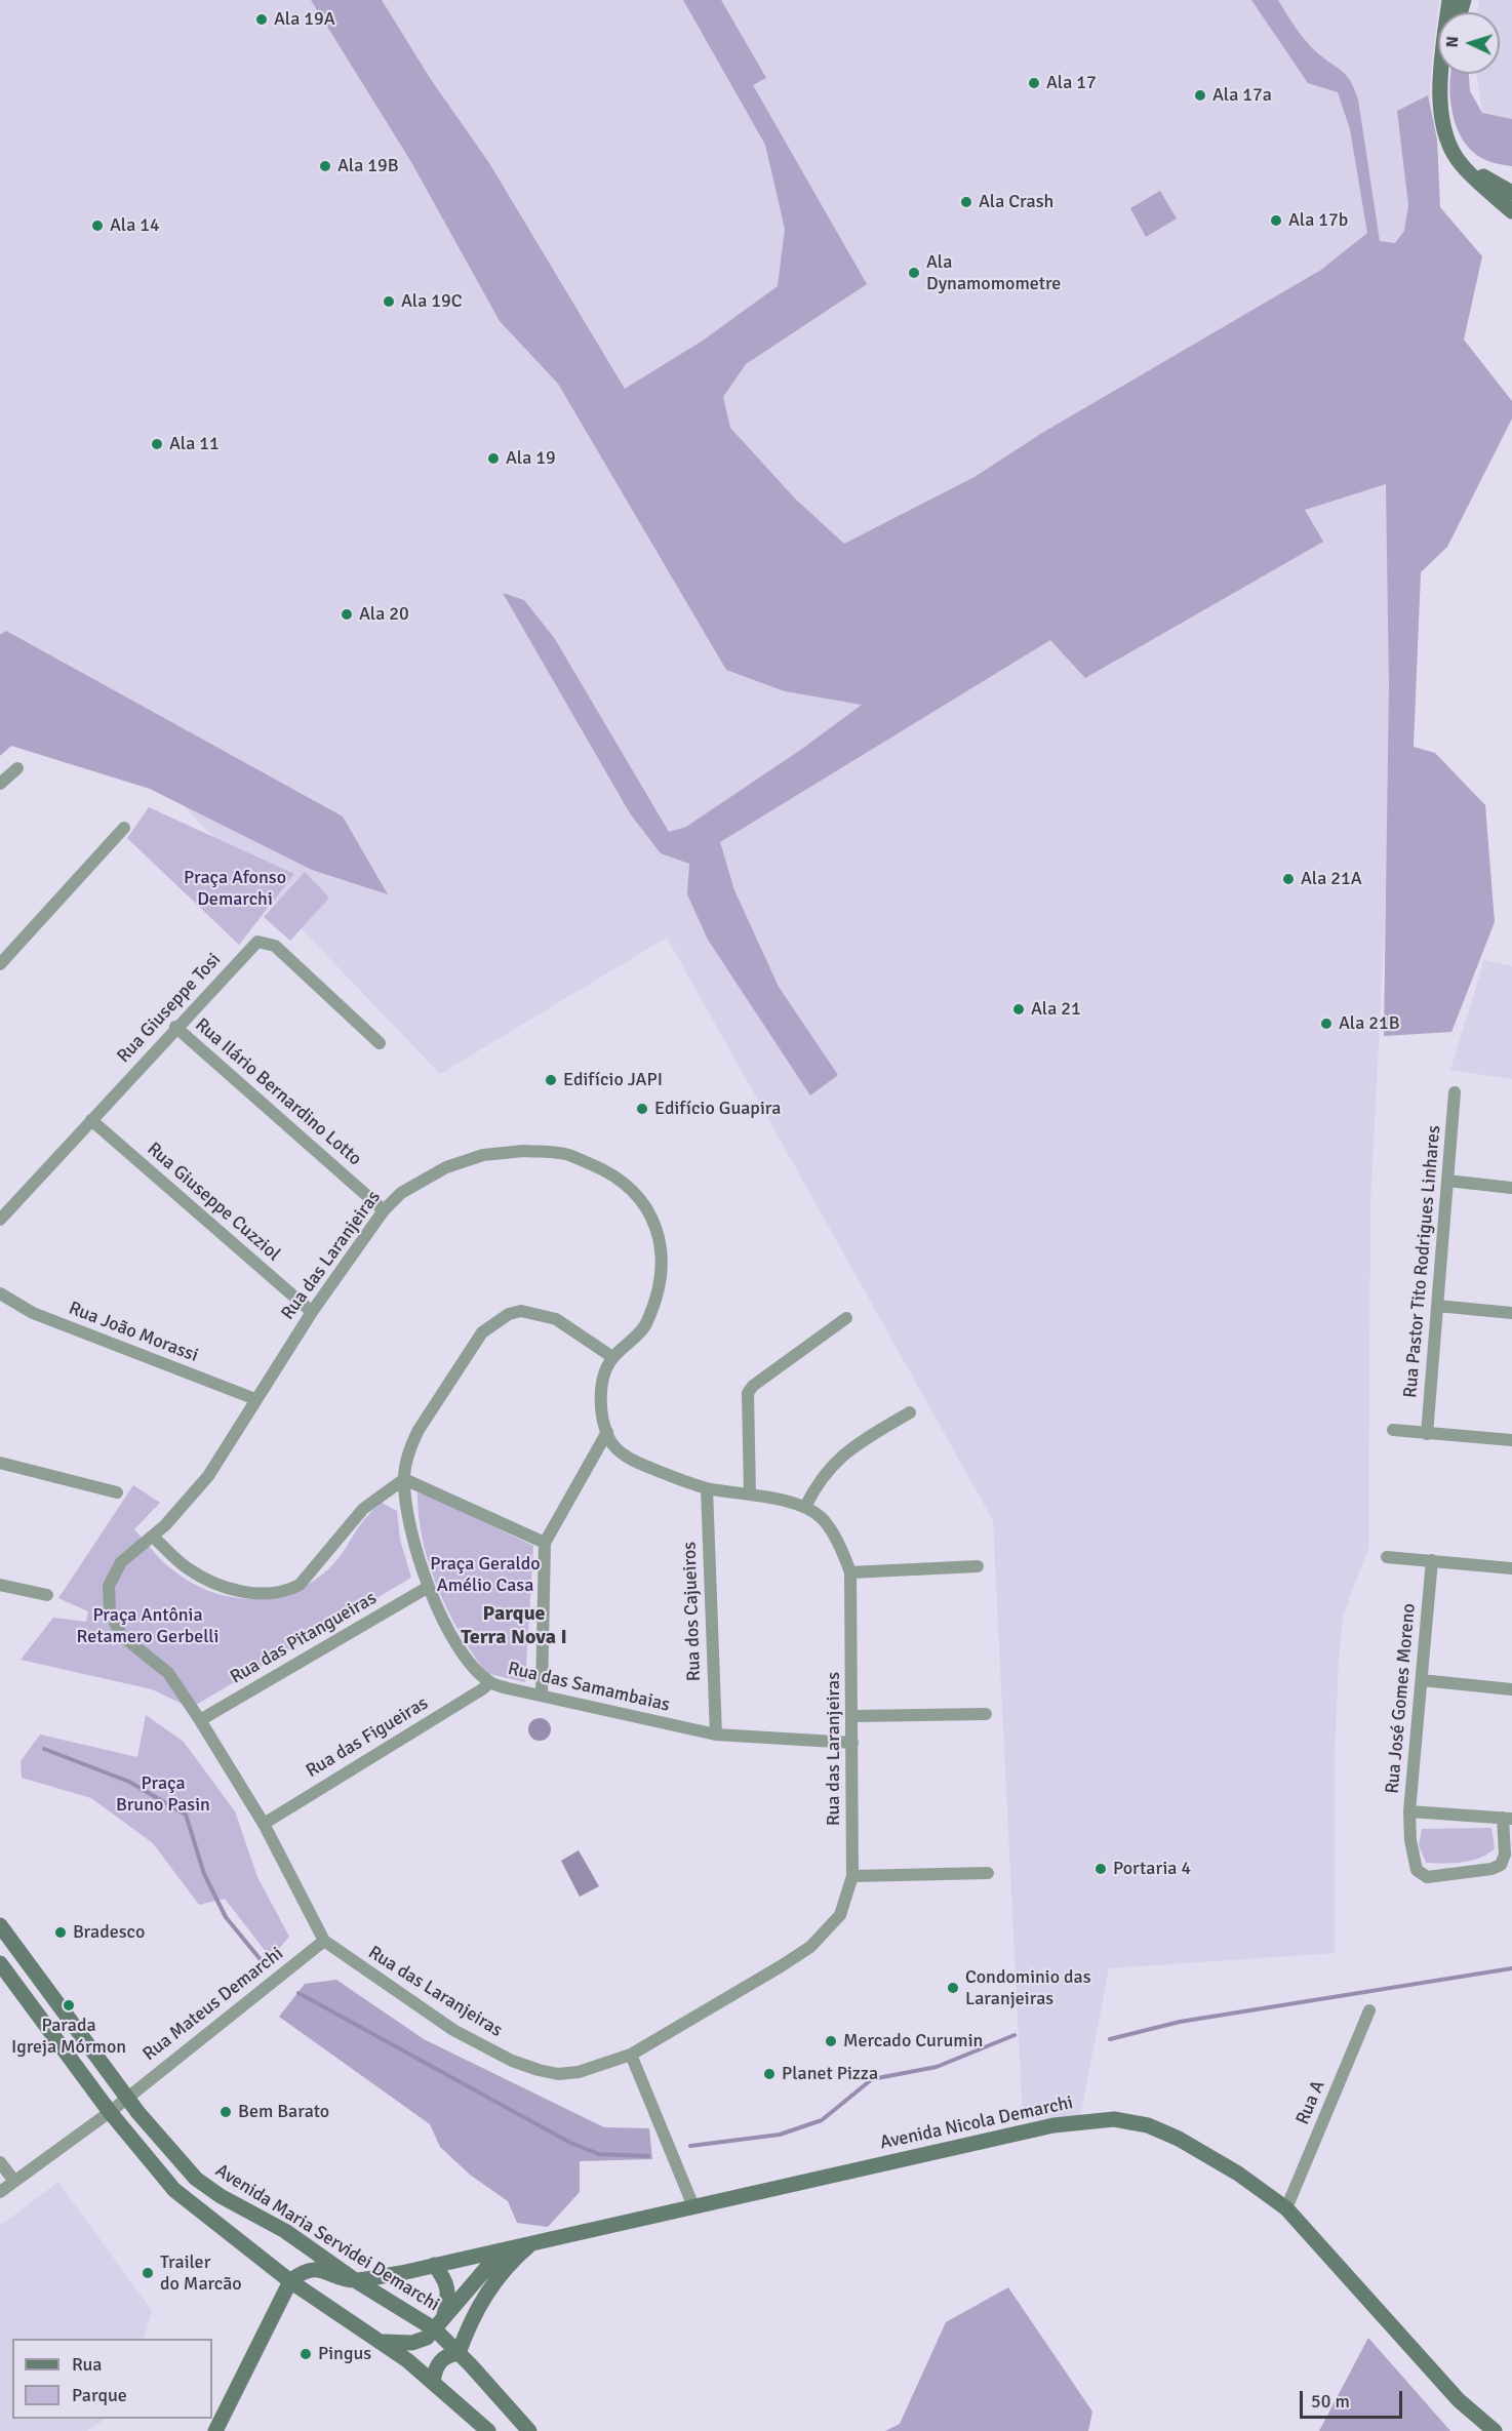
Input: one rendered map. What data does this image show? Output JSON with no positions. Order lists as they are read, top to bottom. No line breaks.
{"streets":{"street":["Rua Giuseppe Tosi","Rua Ilário Bernardino Lotto","Rua Giuseppe Cuzziol","Rua das Laranjeiras","Rua Pastor Tito Rodrigues Linhares","Rua João Morassi","Rua dos Cajueiros","Rua das Pitangueiras","Rua das Samambaias","Rua José Gomes Moreno","Rua das Figueiras","Rua Mateus Demarchi","Rua A","Avenida Nicola Demarchi","Avenida Maria Servidei Demarchi"]},"crossings":[["Rua Giuseppe Tosi","Rua Ilário Bernardino Lotto"],["Rua Giuseppe Tosi","Rua Giuseppe Cuzziol"],["Rua Ilário Bernardino Lotto","Rua das Laranjeiras"],["Rua Giuseppe Cuzziol","Rua das Laranjeiras"],["Rua das Laranjeiras","Rua João Morassi"],["Rua das Laranjeiras","Rua dos Cajueiros"],["Rua das Laranjeiras","Rua das Pitangueiras"],["Rua das Laranjeiras","Rua das Samambaias"],["Rua das Laranjeiras","Rua das Figueiras"],["Rua das Laranjeiras","Rua Mateus Demarchi"],["Rua dos Cajueiros","Rua das Samambaias"],["Rua das Pitangueiras","Rua das Samambaias"],["Rua das Samambaias","Rua das Figueiras"],["Rua Mateus Demarchi","Avenida Maria Servidei Demarchi"],["Rua A","Avenida Nicola Demarchi"],["Avenida Nicola Demarchi","Avenida Maria Servidei Demarchi"]],"districts":["Parque Terra Nova I"],"parks":["Praça Afonso Demarchi","Praça Geraldo Amélio Casa","Praça Antônia Retamero Gerbelli","Praça Bruno Pasin"],"places":["Ala 19A","Ala 17","Ala 17a","Ala 19B","Ala Crash","Ala 17b","Ala 14","Ala Dynamomometre","Ala 19C","Ala 11","Ala 19","Ala 20","Ala 21A","Ala 21","Ala 21B","Edifício JAPI","Edifício Guapira","Portaria 4","Bradesco","Condominio das Laranjeiras","Parada Igreja Mórmon","Mercado Curumin","Planet Pizza","Bem Barato","Trailer do Marcão","Pingus"],"legend":["Rua","Parque"],"scale_bar":"50 m","north":"left"}
